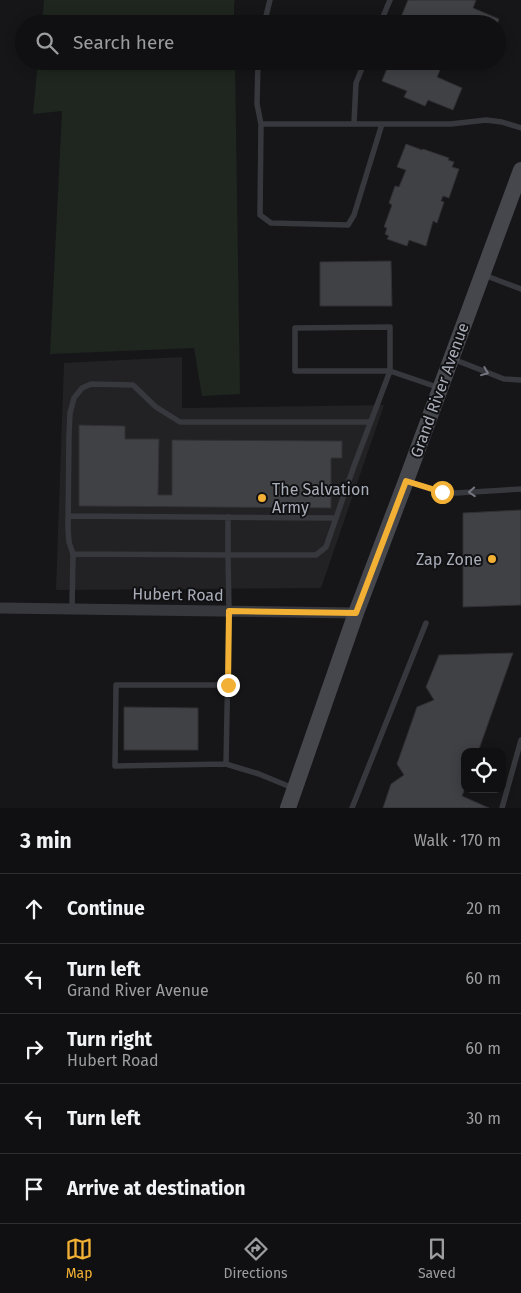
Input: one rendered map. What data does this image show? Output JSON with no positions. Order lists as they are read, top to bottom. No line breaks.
{"streets":{"main road":["Grand River Avenue"],"street":["Hubert Road"]},"crossings":[["Grand River Avenue","Hubert Road"]],"places":["The Salvation Army","Zap Zone"],"page":{"search":"Search here","heading":["3 min","Walk · 170 m"],"list":[["Continue","20 m"],["Turn left","Grand River Avenue","60 m"],["Turn right","Hubert Road","60 m"],["Turn left","30 m"],"Arrive at destination"],"nav":["Map","Directions","Saved"]}}
